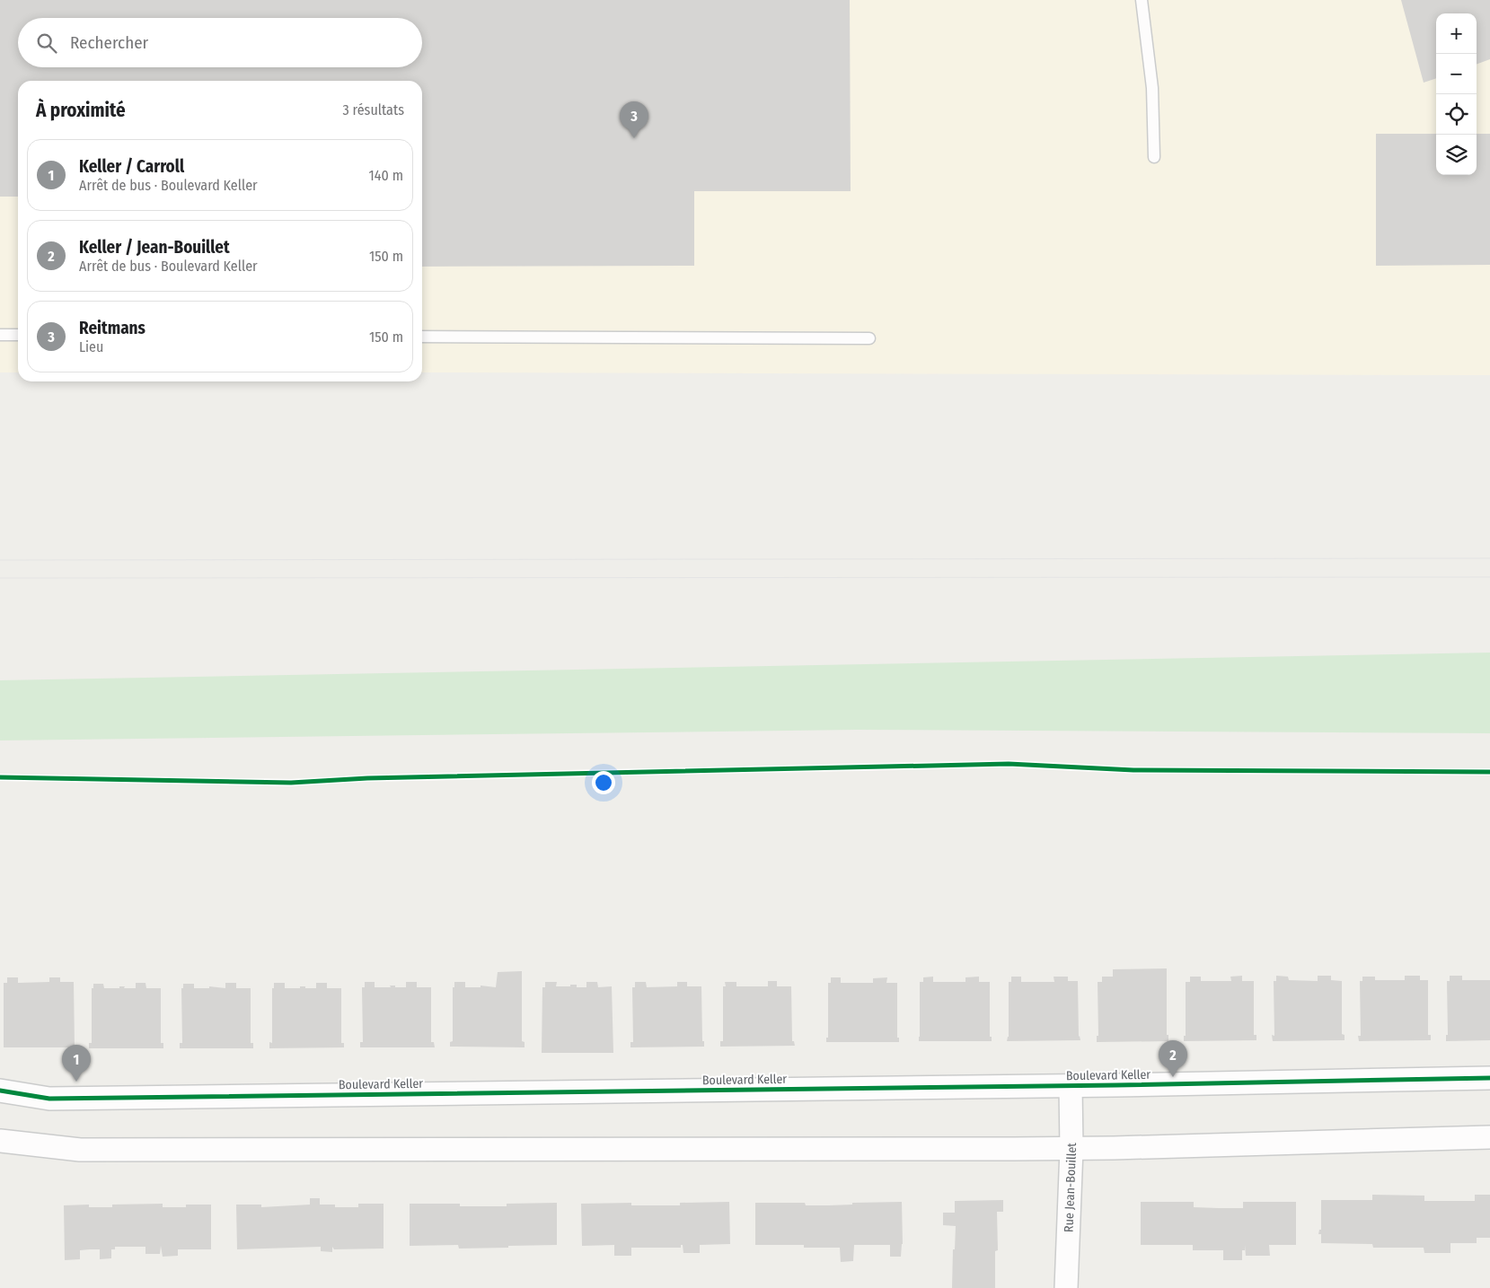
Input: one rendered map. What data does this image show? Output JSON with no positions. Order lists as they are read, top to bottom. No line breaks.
{"streets":{"street":["Boulevard Keller","Rue Jean-Bouillet"]},"crossings":[["Boulevard Keller","Rue Jean-Bouillet"]],"page":{"map_buttons":["+","−"],"search":"Rechercher","heading":["À proximité","3 résultats"],"pins":["3","2","1"],"list":[{"mark":"1","name":"Keller / Carroll","note":"Arrêt de bus · Boulevard Keller","value":"140 m"},{"mark":"2","name":"Keller / Jean-Bouillet","note":"Arrêt de bus · Boulevard Keller","value":"150 m"},{"mark":"3","name":"Reitmans","note":"Lieu","value":"150 m"}]}}
